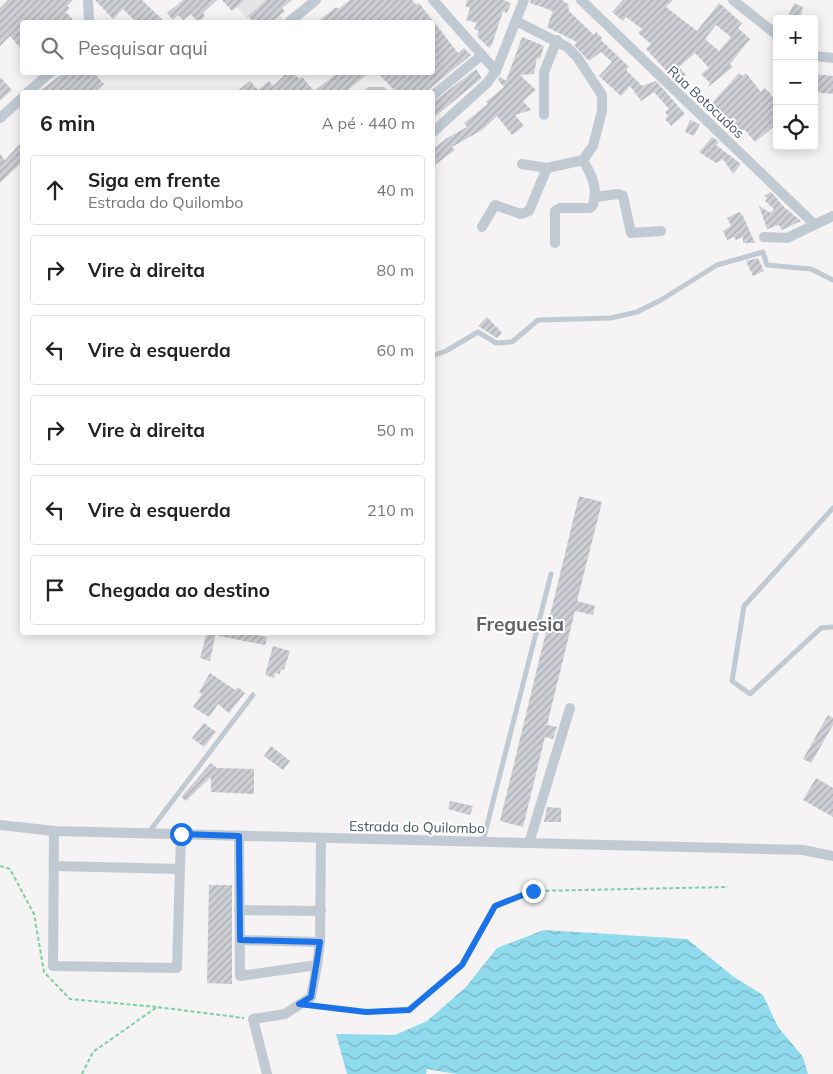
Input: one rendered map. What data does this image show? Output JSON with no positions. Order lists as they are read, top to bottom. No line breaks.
{"streets":{"street":["Rua Botocudos","Estrada do Quilombo"]},"districts":["Freguesia"],"page":{"map_buttons":["+","−"],"search":"Pesquisar aqui","heading":["6 min","A pé · 440 m"],"list":[["Siga em frente","Estrada do Quilombo","40 m"],["Vire à direita","80 m"],["Vire à esquerda","60 m"],["Vire à direita","50 m"],["Vire à esquerda","210 m"],"Chegada ao destino"]}}
